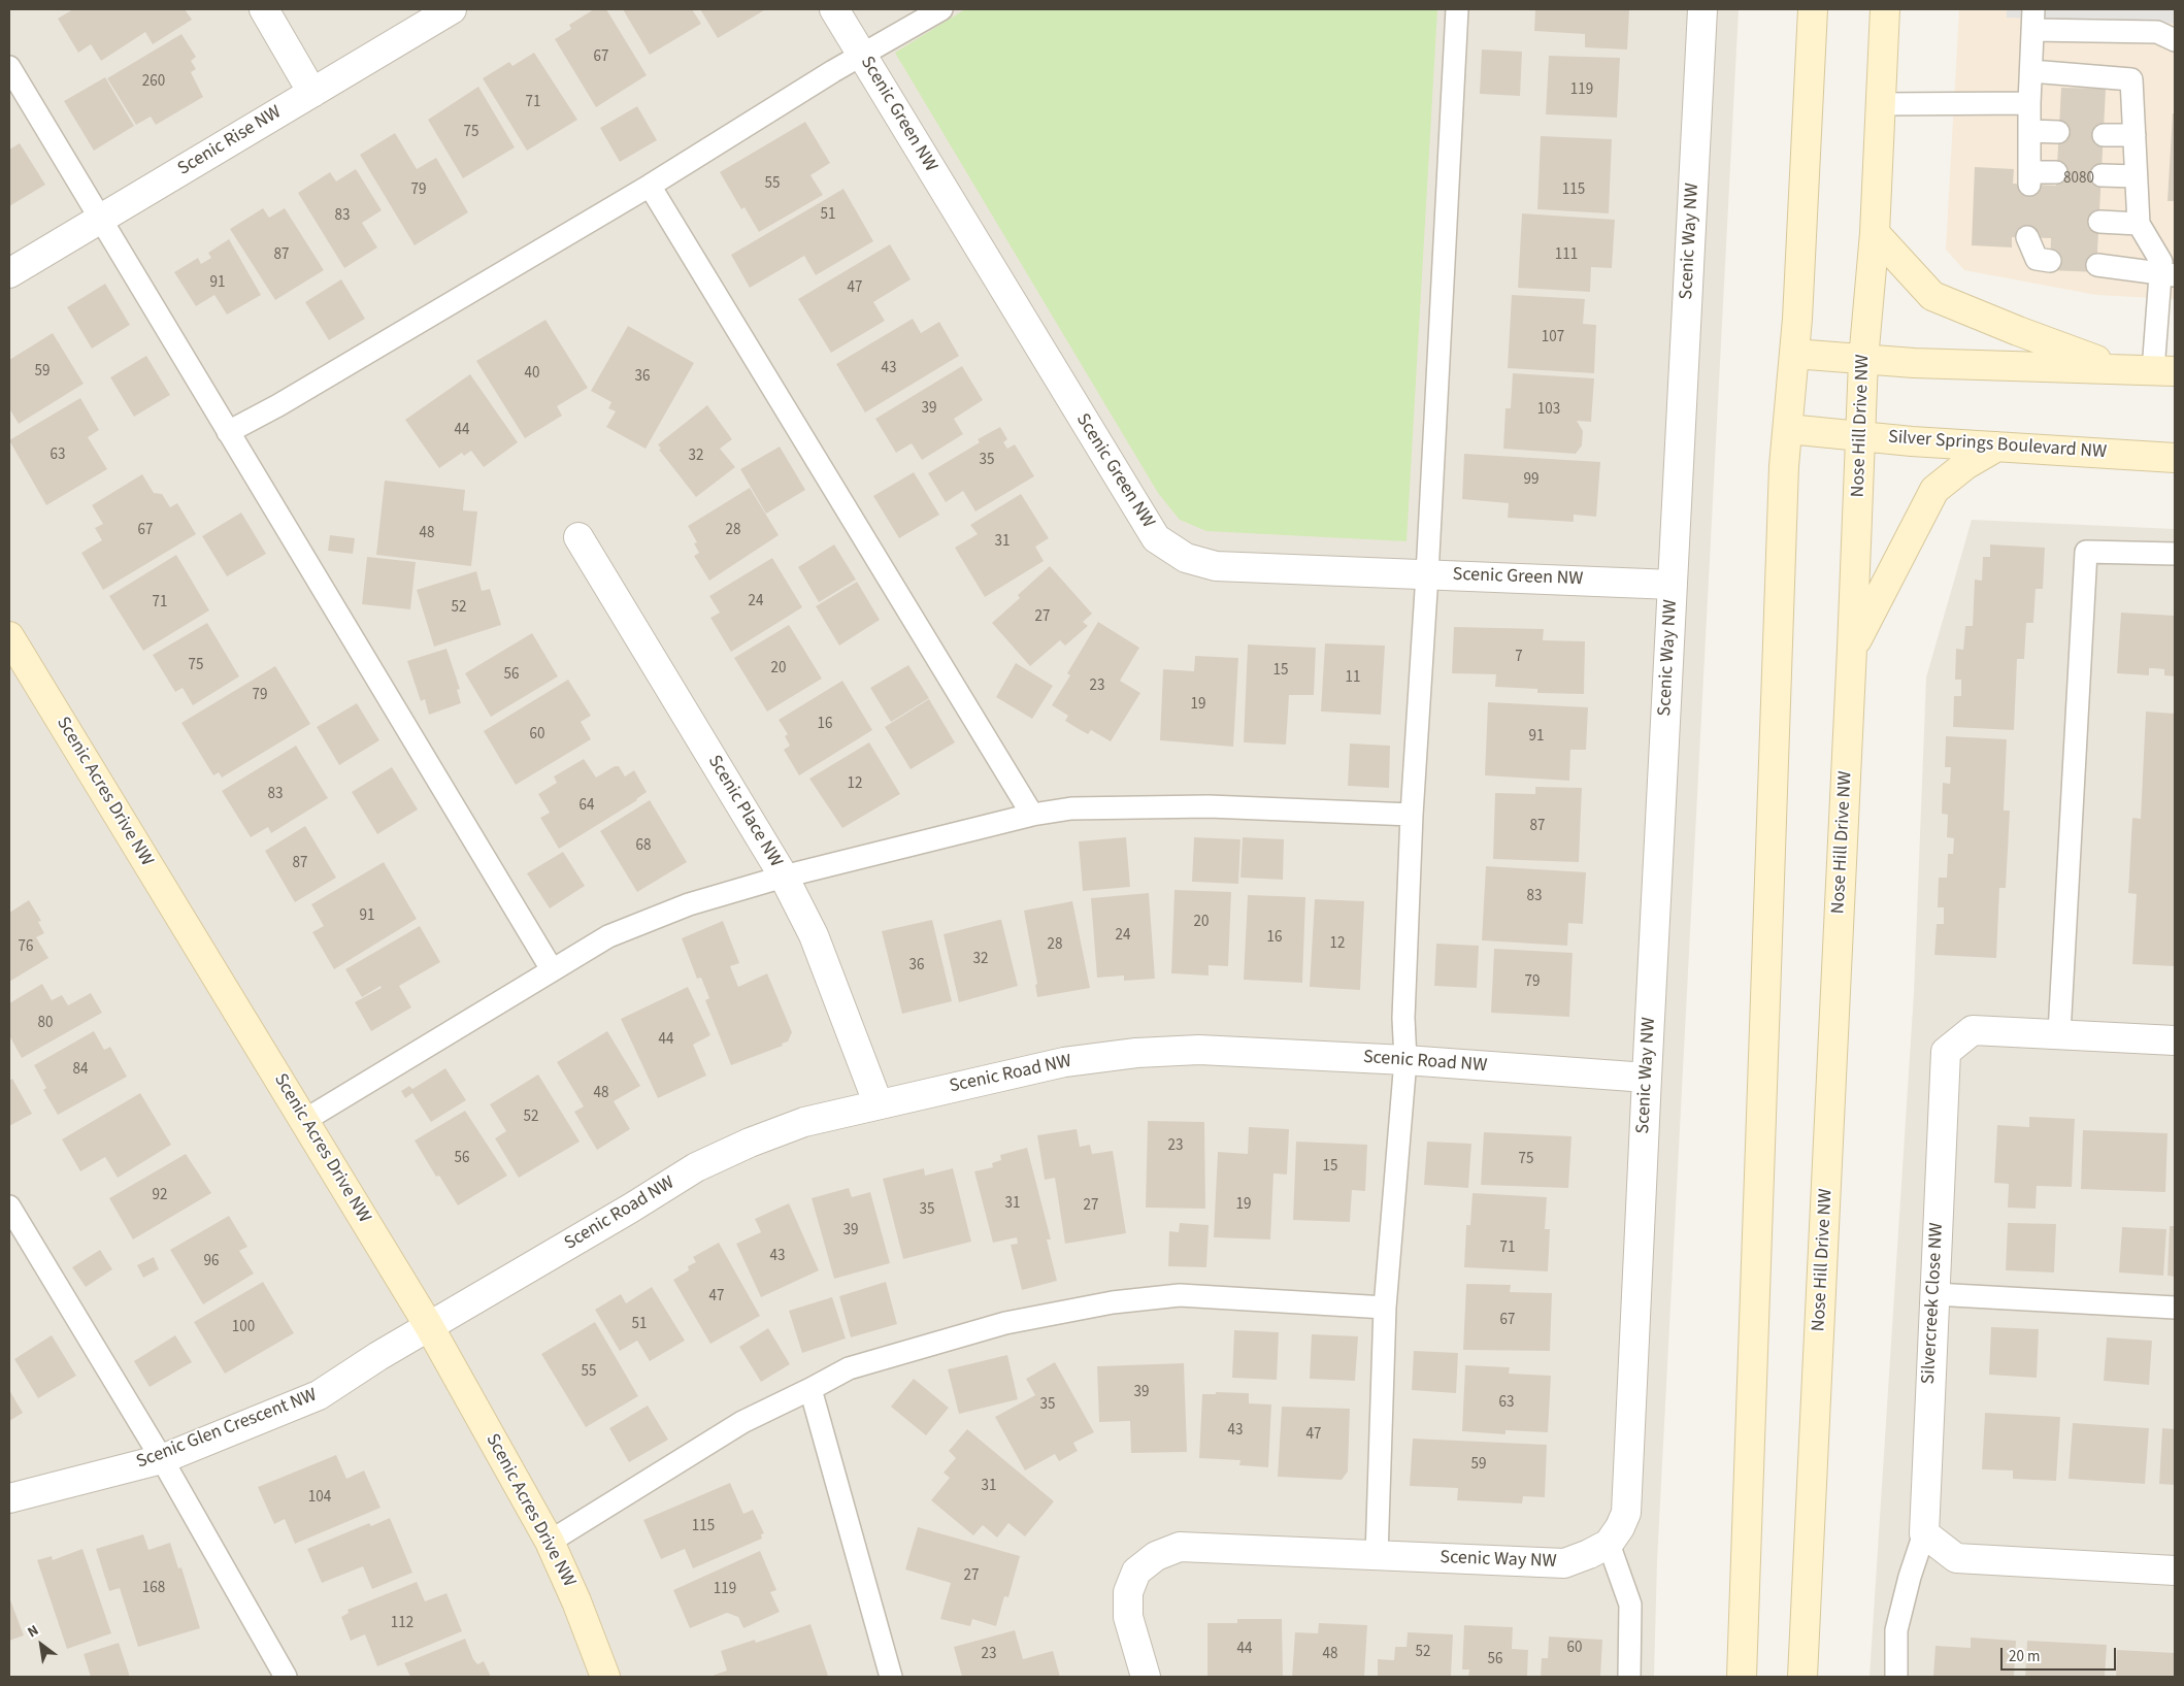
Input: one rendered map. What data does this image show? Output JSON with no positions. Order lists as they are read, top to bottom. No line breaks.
{"streets":{"main road":["Nose Hill Drive NW","Silver Springs Boulevard NW","Scenic Acres Drive NW"],"street":["Scenic Green NW","Scenic Rise NW","Scenic Way NW","Scenic Place NW","Scenic Road NW","Silvercreek Close NW","Scenic Glen Crescent NW"]},"crossings":[["Scenic Green NW","Scenic Way NW"],["Scenic Way NW","Scenic Road NW"],["Nose Hill Drive NW","Silver Springs Boulevard NW"],["Scenic Acres Drive NW","Scenic Road NW"],["Scenic Acres Drive NW","Scenic Glen Crescent NW"],["Scenic Place NW","Scenic Road NW"],["Scenic Road NW","Scenic Glen Crescent NW"]],"house_numbers":["67","260","119","71","75","8080","55","79","115","51","83","87","111","91","47","107","43","59","40","36","39","103","44","63","32","35","99","67","28","48","31","24","71","52","27","7","75","20","15","56","11","23","79","19","16","60","91","12","83","64","87","68","87","83","91","20","24","16","12","28","76","32","36","79","80","44","84","48","52","23","56","75","15","92","31","19","27","35","39","71","43","96","47","67","51","100","55","39","63","35","43","47","59","31","104","115","27","168","119","112","60","44","52","23","48","56"],"scale_bar":"20 m","north":"top left"}
